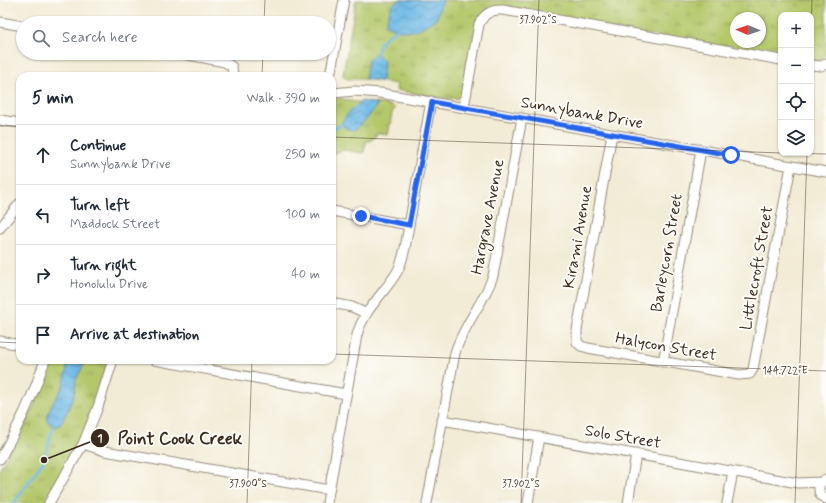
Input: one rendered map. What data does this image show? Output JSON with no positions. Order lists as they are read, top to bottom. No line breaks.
{"streets":{"street":["Sunnybank Drive","Hargrave Avenue","Kirami Avenue","Barleycorn Street","Littlecroft Street","Halycon Street","Solo Street"]},"crossings":[["Sunnybank Drive","Hargrave Avenue"],["Sunnybank Drive","Kirami Avenue"],["Sunnybank Drive","Barleycorn Street"],["Sunnybank Drive","Littlecroft Street"],["Hargrave Avenue","Solo Street"],["Kirami Avenue","Halycon Street"],["Barleycorn Street","Halycon Street"],["Littlecroft Street","Halycon Street"]],"places":["Point Cook Creek"],"north":"left","page":{"map_buttons":["+","−"],"search":"Search here","heading":["5 min","Walk · 390 m"],"list":[["Continue","Sunnybank Drive","250 m"],["Turn left","Maddock Street","100 m"],["Turn right","Honolulu Drive","40 m"],"Arrive at destination"]},"coordinates":["37.902°S","144.722°E","37.900°S"]}
